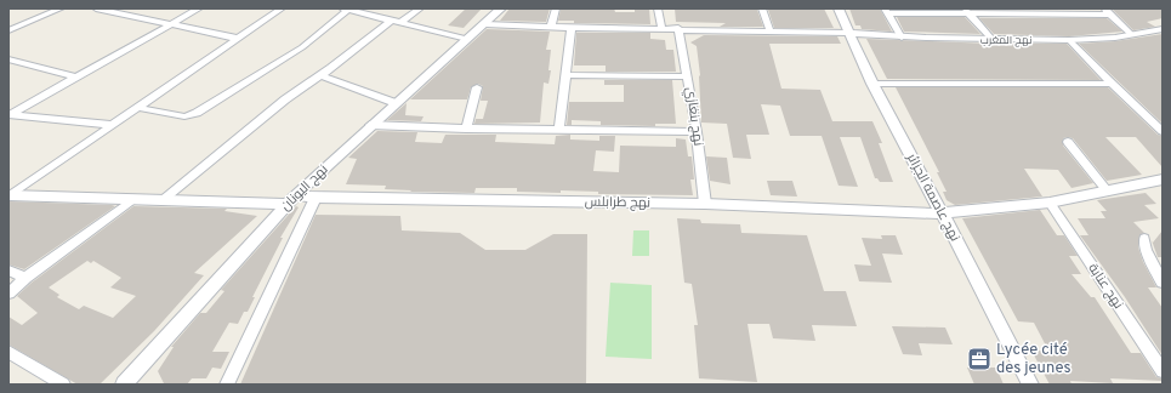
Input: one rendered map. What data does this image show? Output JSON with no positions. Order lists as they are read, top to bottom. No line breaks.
{"streets":{"street":["نهج المغرب","نهج بنغازي","نهج اليونان","نهج عاصمة الجزائر","نهج طرابلس","نهج عنابة"]},"crossings":[["نهج المغرب","نهج عاصمة الجزائر"],["نهج بنغازي","نهج طرابلس"],["نهج اليونان","نهج طرابلس"],["نهج عاصمة الجزائر","نهج طرابلس"],["نهج طرابلس","نهج عنابة"]],"places":{"office":["Lycée cité des jeunes"]}}
